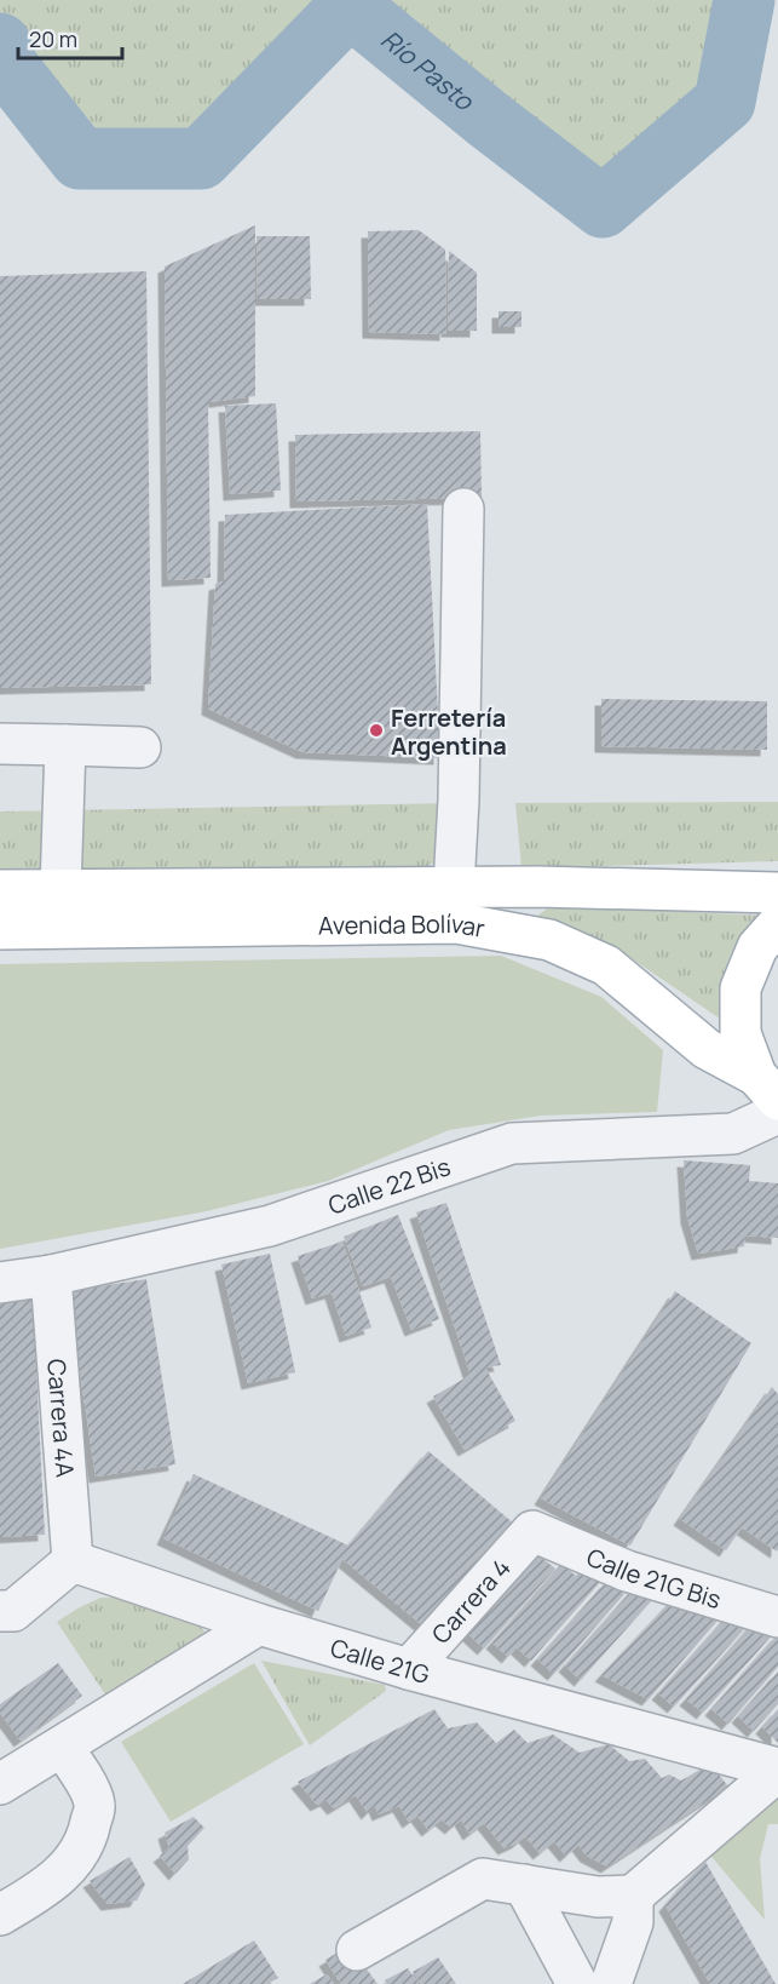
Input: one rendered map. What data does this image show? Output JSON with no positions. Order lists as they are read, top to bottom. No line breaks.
{"streets":{"main road":["Avenida Bolívar"],"street":["Calle 22 Bis","Carrera 4A","Calle 21G Bis","Carrera 4","Calle 21G"]},"crossings":[["Calle 22 Bis","Carrera 4A"],["Carrera 4A","Calle 21G"],["Calle 21G Bis","Carrera 4"],["Carrera 4","Calle 21G"]],"water":["Río Pasto"],"places":["Ferretería Argentina"],"scale_bar":"20 m"}
